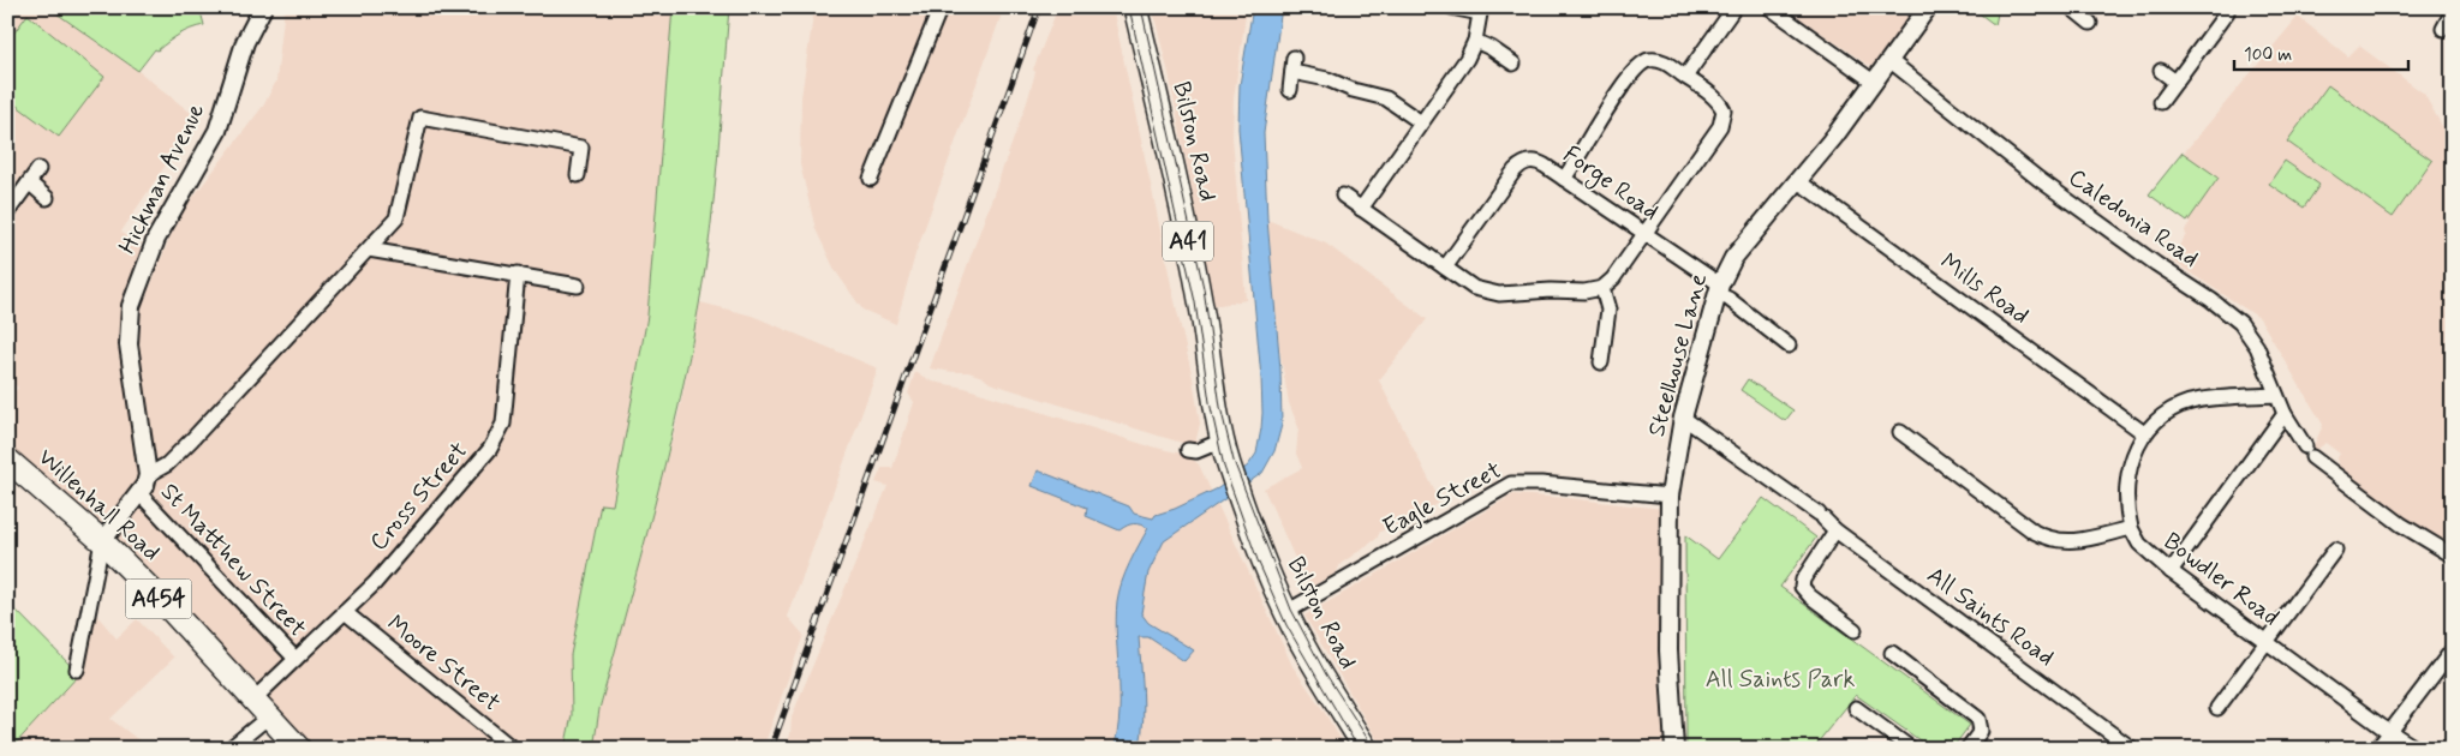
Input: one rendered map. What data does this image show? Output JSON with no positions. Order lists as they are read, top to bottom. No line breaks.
{"streets":{"highway":["Bilston Road","A41","Willenhall Road","A454"],"street":["Hickman Avenue","Forge Road","Caledonia Road","Mills Road","Steelhouse Lane","Cross Street","Eagle Street","St Matthew Street","Bowdler Road","All Saints Road","Moore Street"]},"crossings":[["Bilston Road","Eagle Street"],["Forge Road","Steelhouse Lane"],["Caledonia Road","Steelhouse Lane"],["Mills Road","Steelhouse Lane"],["Steelhouse Lane","Eagle Street"],["Steelhouse Lane","All Saints Road"],["Cross Street","Willenhall Road"],["Cross Street","St Matthew Street"],["Cross Street","Moore Street"]],"parks":["All Saints Park"],"scale_bar":"100 m"}
